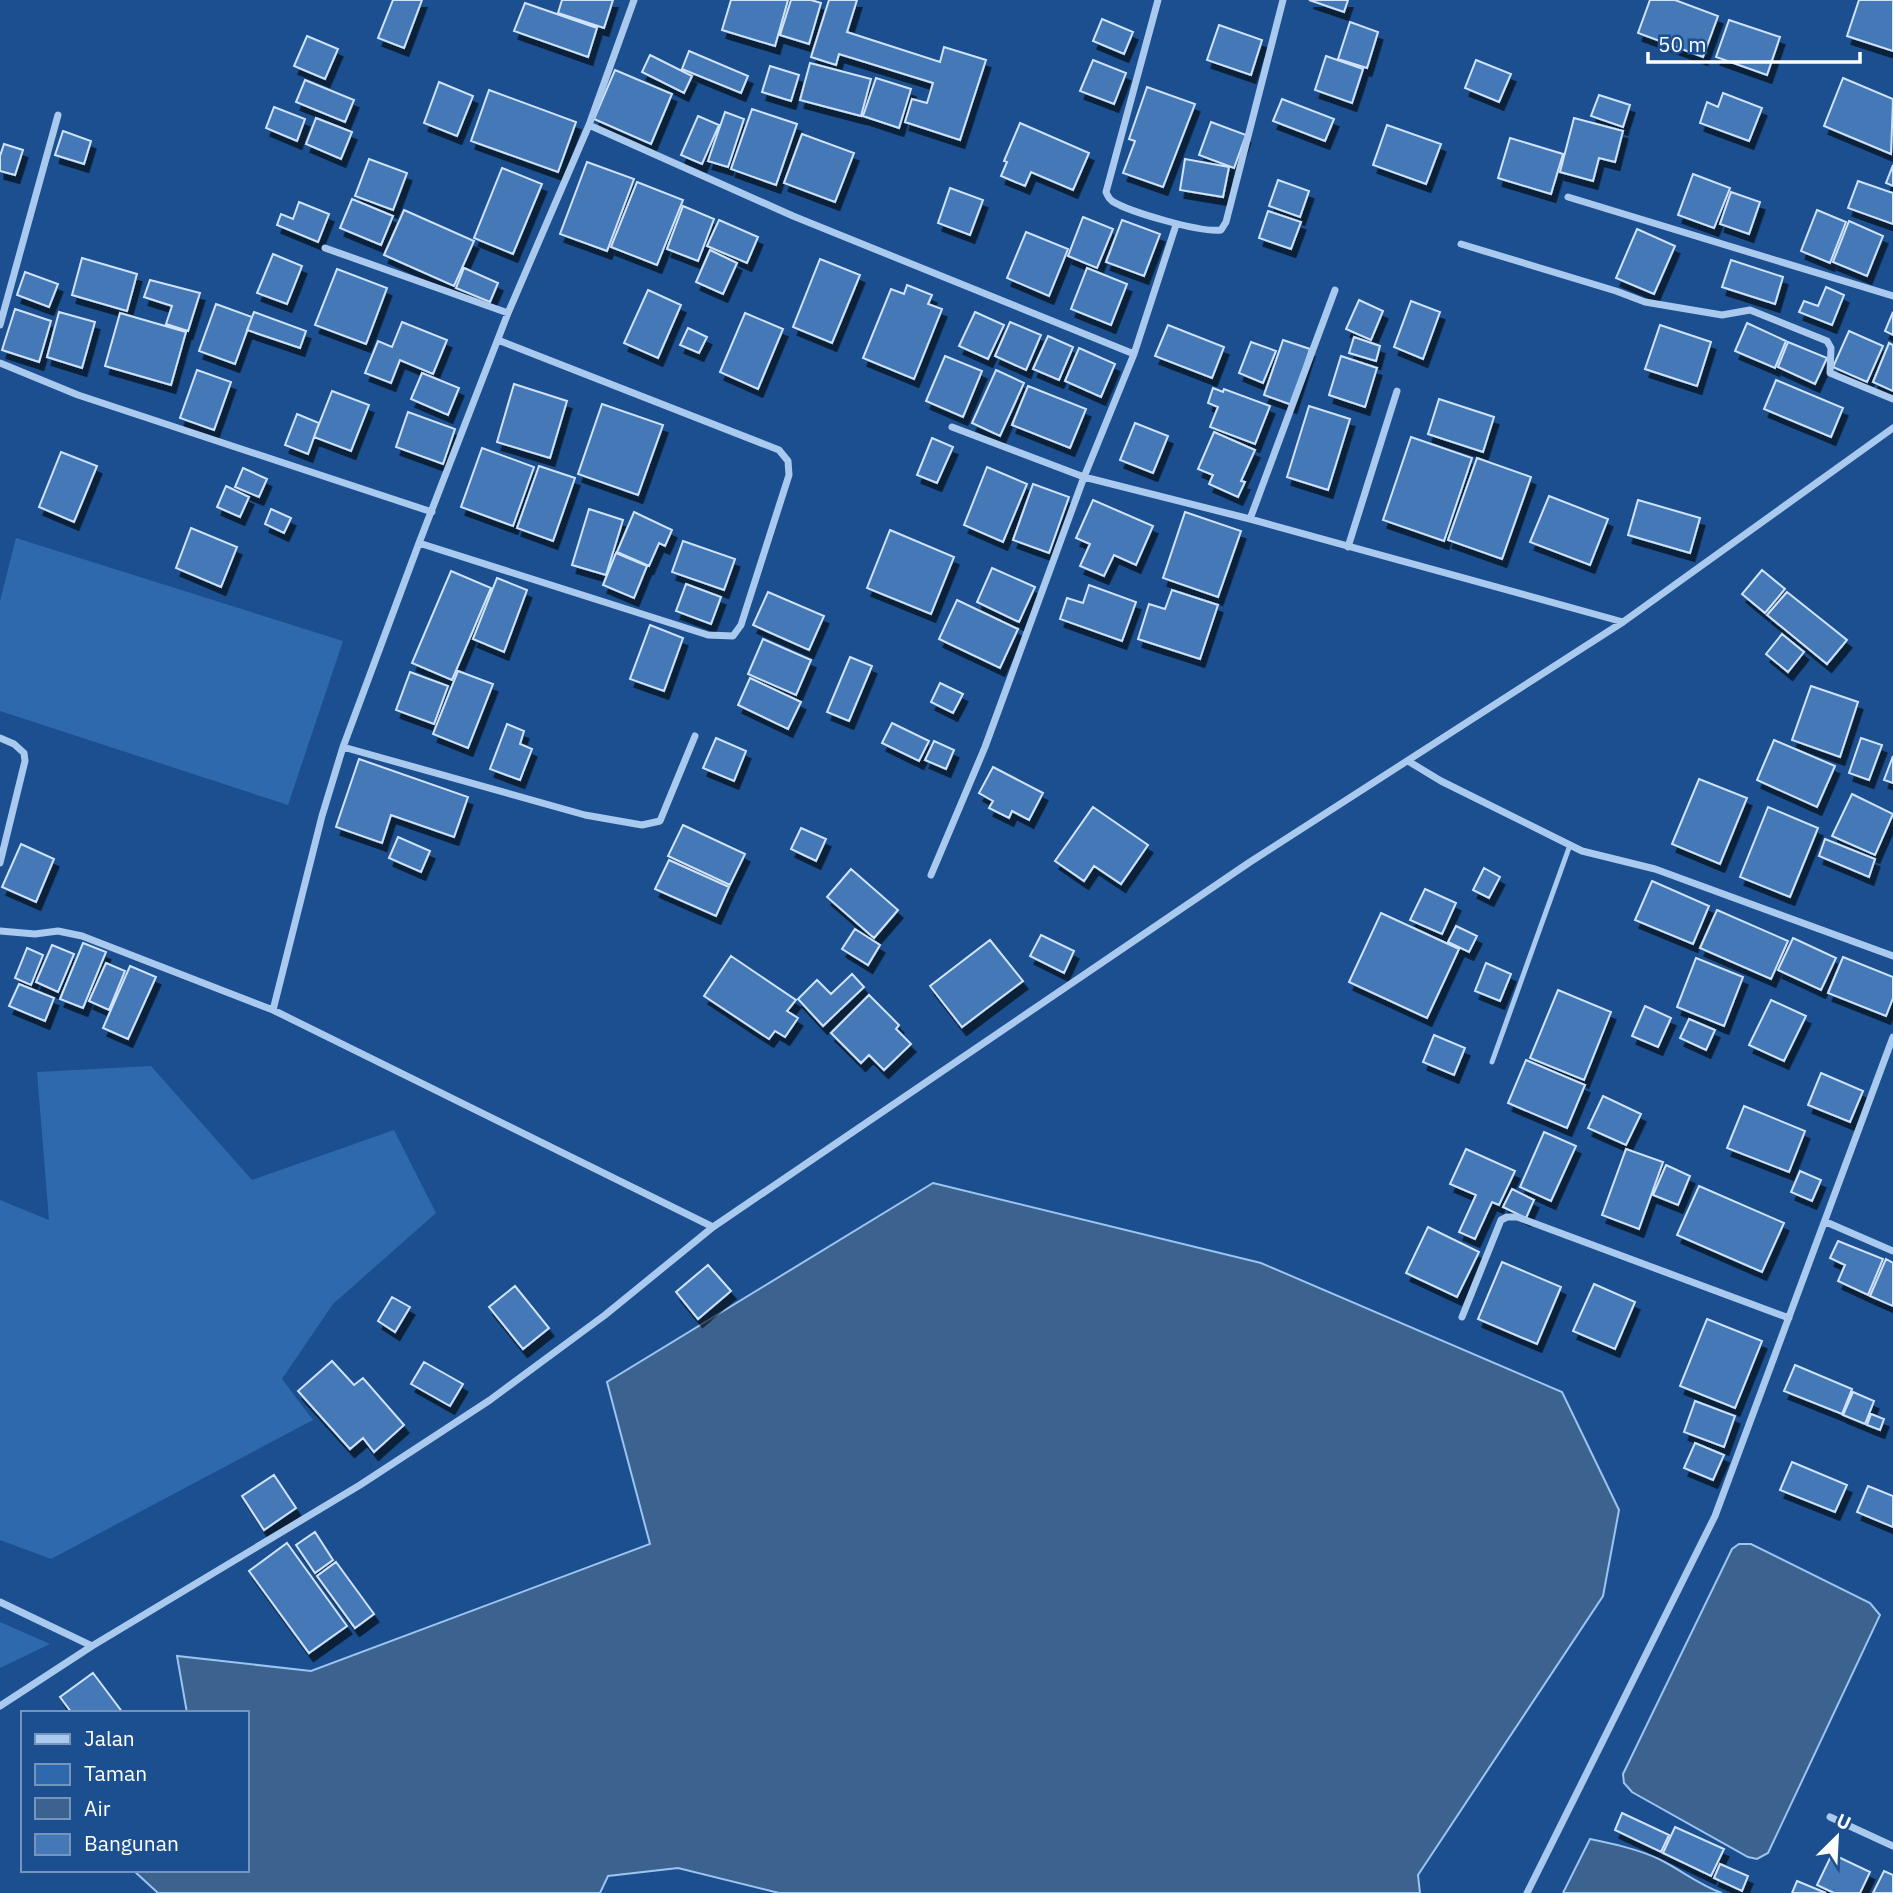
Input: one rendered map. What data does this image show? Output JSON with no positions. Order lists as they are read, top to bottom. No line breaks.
{"legend":["Jalan","Taman","Air","Bangunan"],"scale_bar":"50 m","north":"top right"}
